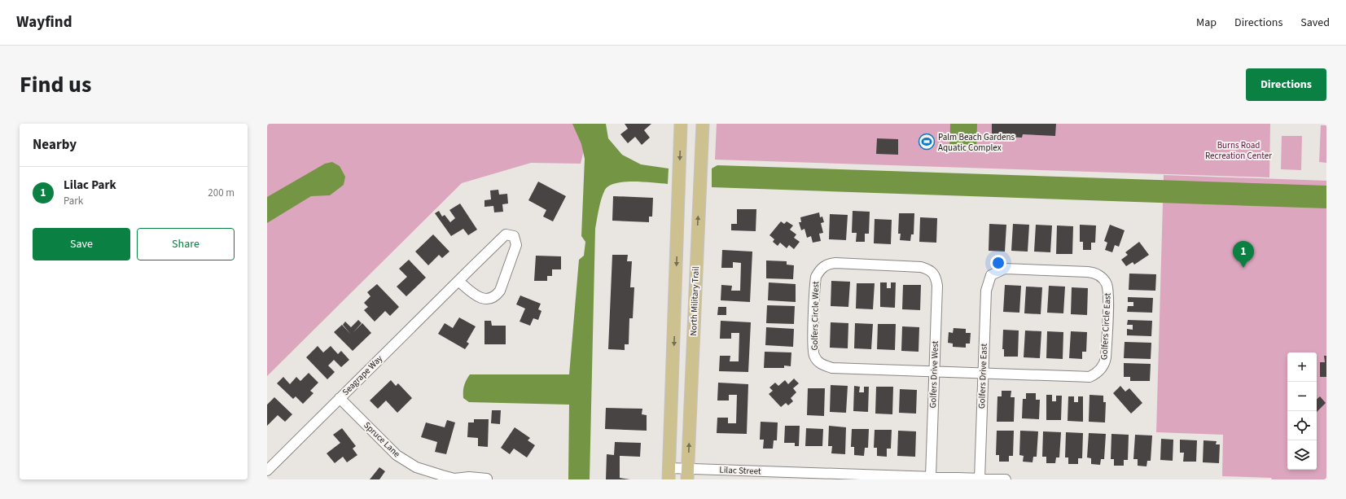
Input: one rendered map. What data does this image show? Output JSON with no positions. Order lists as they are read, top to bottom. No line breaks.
{"streets":{"main road":["North Military Trail"],"street":["Golfers Circle West","Golfers Circle East","Golfers Drive West","Seagrape Way","Golfers Drive East","Spruce Lane","Lilac Street"]},"crossings":[["North Military Trail","Lilac Street"],["Golfers Circle West","Golfers Circle East"],["Golfers Circle West","Golfers Drive West"],["Golfers Circle West","Golfers Drive East"],["Golfers Circle East","Golfers Drive East"],["Golfers Drive West","Lilac Street"],["Seagrape Way","Spruce Lane"],["Golfers Drive East","Lilac Street"]],"parks":["Burns Road Recreation Center"],"places":{"sports":["Palm Beach Gardens Aquatic Complex"]},"page":{"header":"Wayfind","nav":["Map","Directions","Saved"],"title":"Find us","buttons":["Directions",["Save","Share"]],"heading":"Nearby","list":[{"mark":"1","name":"Lilac Park","note":"Park","value":"200 m"}],"pins":"1","map_buttons":["+","−"]}}
